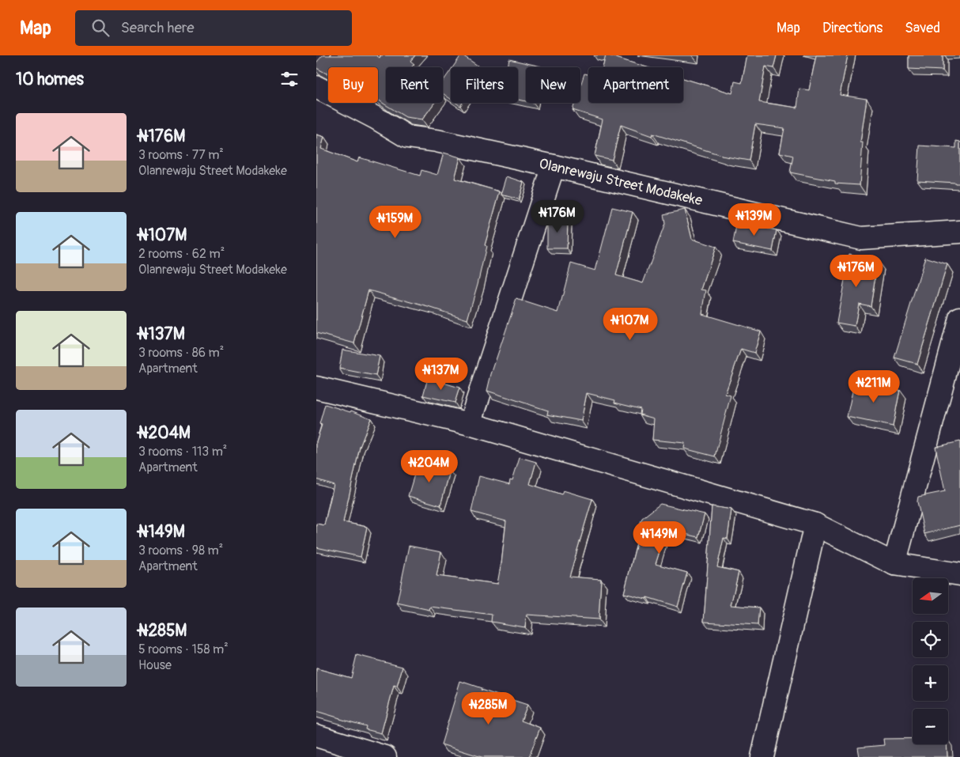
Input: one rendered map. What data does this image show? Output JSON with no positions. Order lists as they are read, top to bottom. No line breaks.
{"streets":{"street":["Olanrewaju Street Modakeke"]},"north":"left","page":{"header":"Map","search":"Search here","nav":["Map","Directions","Saved"],"heading":"10 homes","chip":["Buy","Rent","Filters","New","Apartment"],"list":[{"name":"₦176M","note":"3 rooms · 77 m² · Olanrewaju Street Modakeke"},{"name":"₦107M","note":"2 rooms · 62 m² · Olanrewaju Street Modakeke"},{"name":"₦137M","note":"3 rooms · 86 m² · Apartment"},{"name":"₦204M","note":"3 rooms · 113 m² · Apartment"},{"name":"₦149M","note":"3 rooms · 98 m² · Apartment"},{"name":"₦285M","note":"5 rooms · 158 m² · House"}],"price":["₦176M","₦139M","₦159M","₦176M","₦107M","₦137M","₦211M","₦204M","₦149M","₦285M"],"map_buttons":["+","−"]}}
